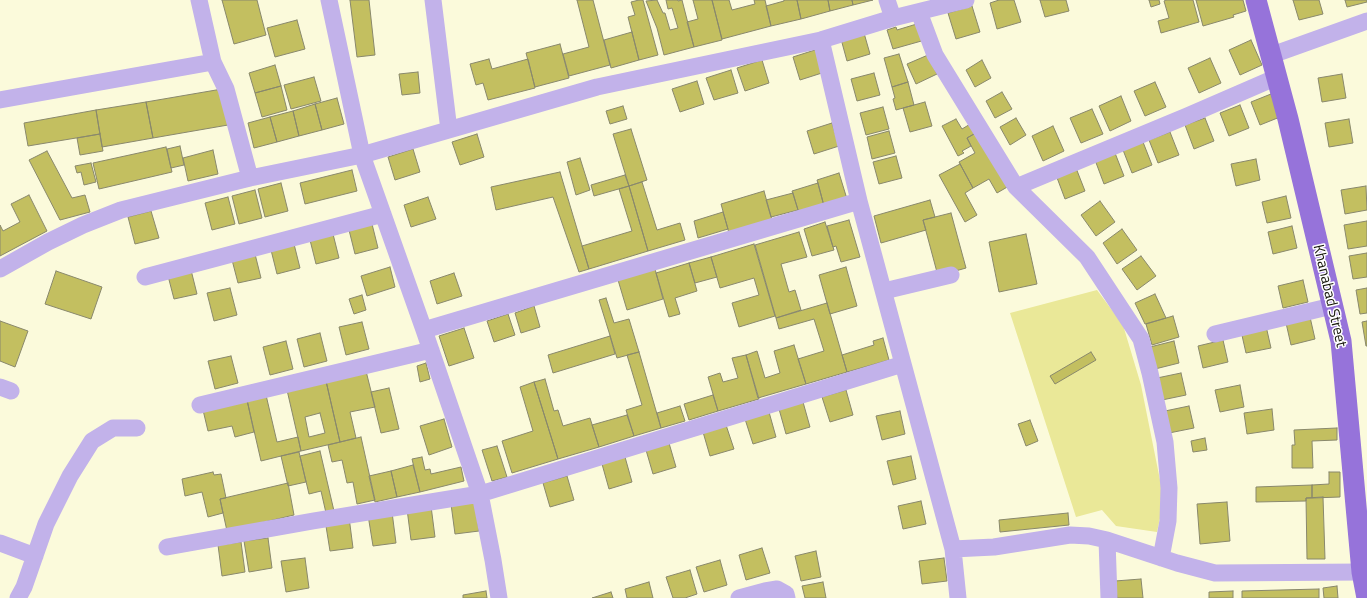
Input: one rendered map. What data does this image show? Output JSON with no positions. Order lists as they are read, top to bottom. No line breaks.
{"streets":{"main road":["Khanabad Street"]}}
